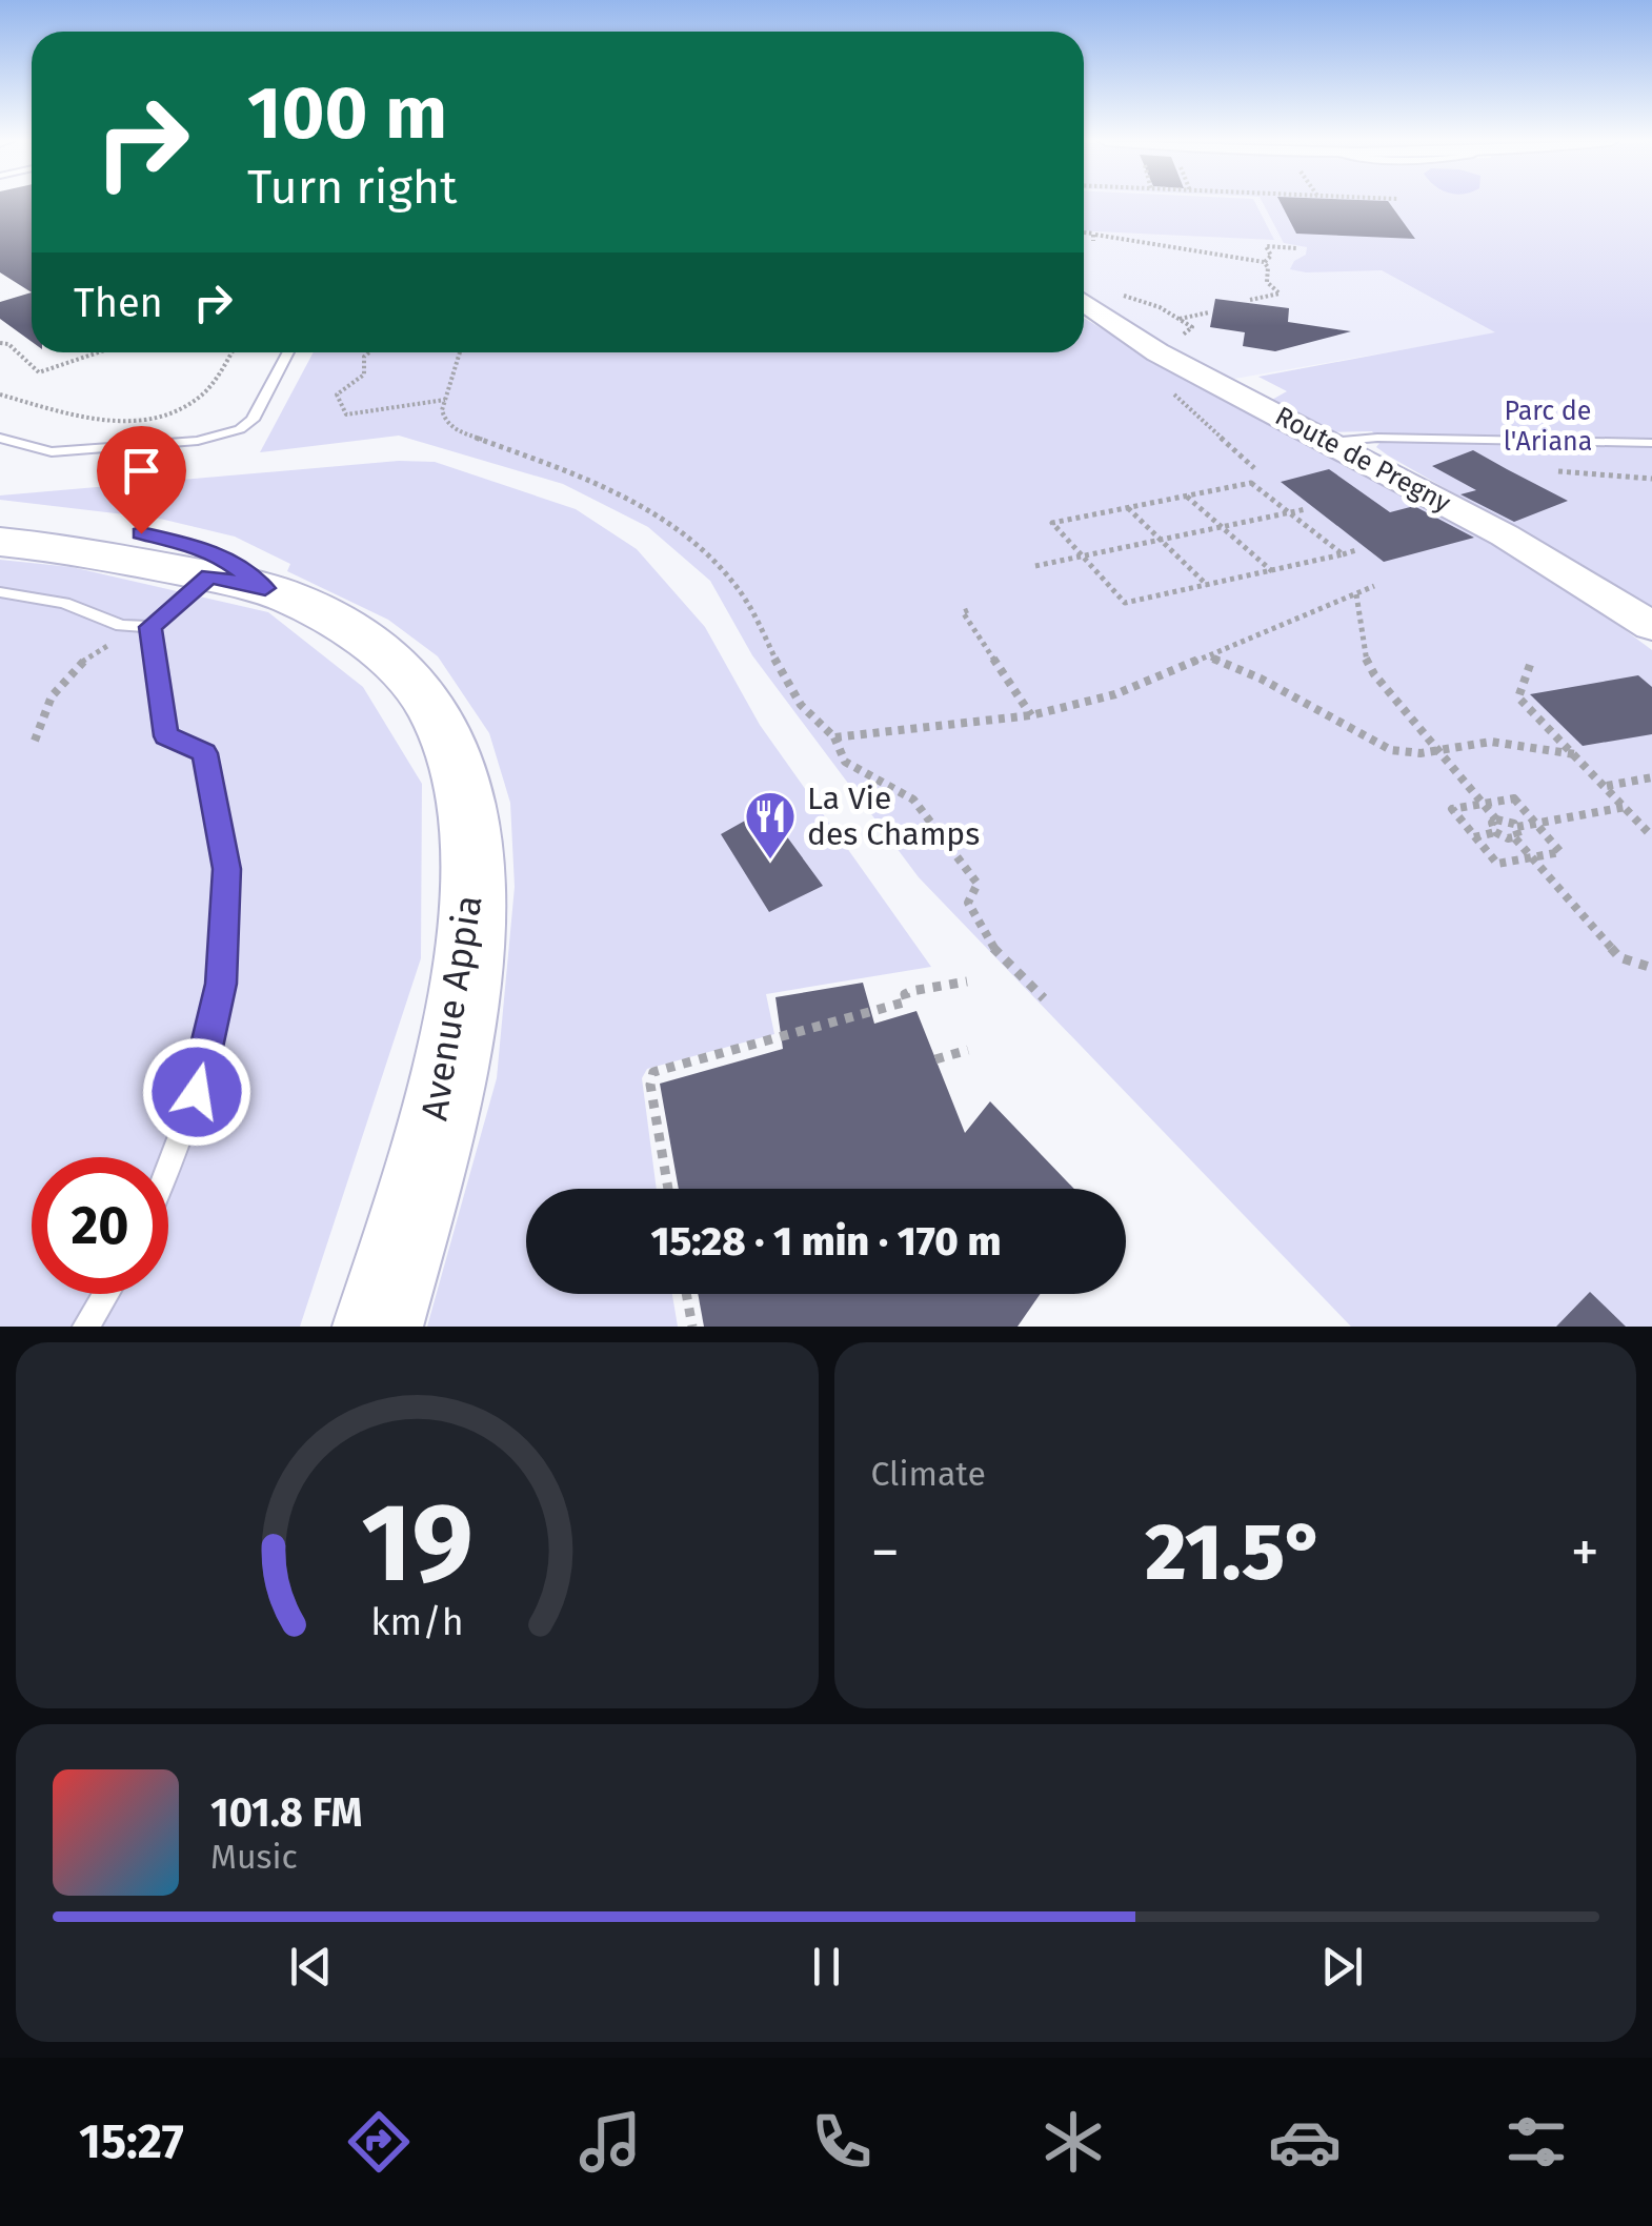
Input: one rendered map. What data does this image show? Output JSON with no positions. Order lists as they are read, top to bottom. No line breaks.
{"streets":{"main road":["Avenue Appia"],"street":["Route de Pregny"]},"parks":["Parc de l'Ariana"],"places":{"restaurant":["La Vie des Champs"]},"page":{"turn":["100 m","Turn right"],"then":"Then","limit":"20","trip":"15:28 · 1 min · 170 m","tile":"Climate","heat":["−","21.5°","+"],"song":["101.8 FM","Music"],"tabs":"15:27","gauge":["19","km/h"]}}
